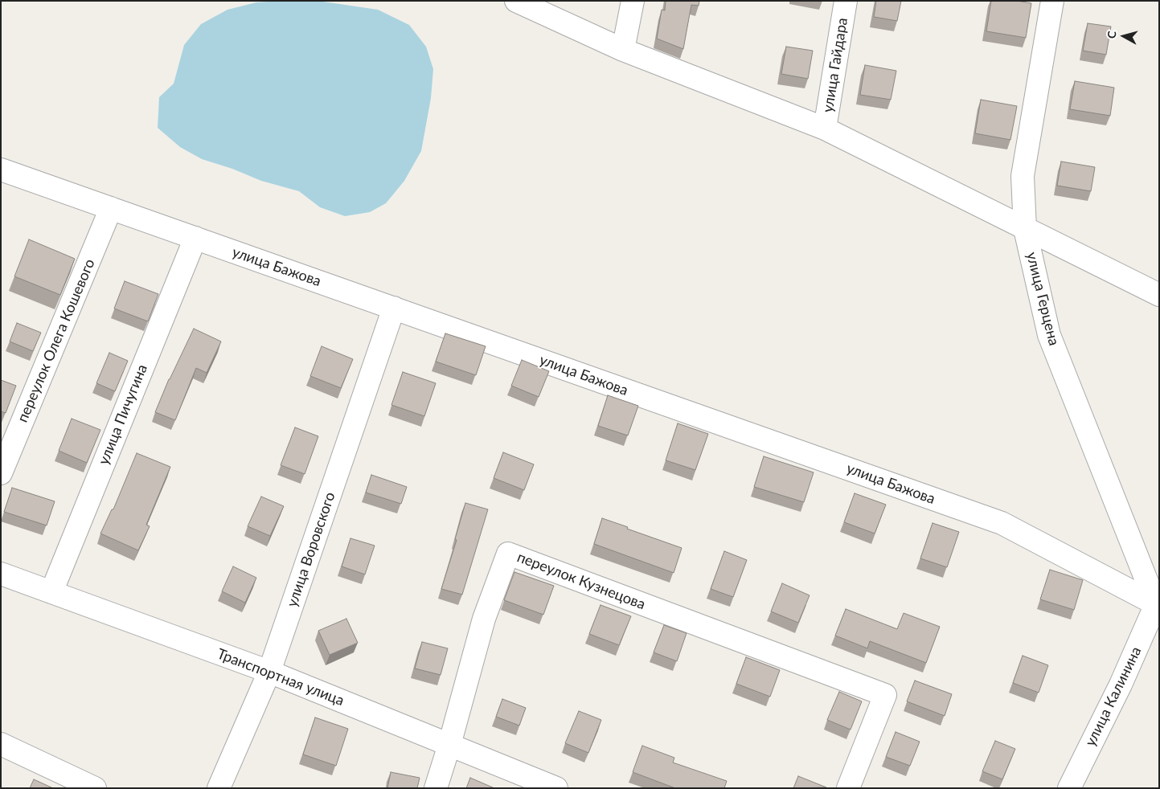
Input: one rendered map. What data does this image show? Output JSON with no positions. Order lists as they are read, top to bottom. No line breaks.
{"streets":{"street":["улица Гайдара","улица Бажова","улица Герцена","переулок Олега Кошевого","улица Пичугина","улица Воровского","переулок Кузнецова","Транспортная улица","улица Калинина"]},"crossings":[["улица Бажова","улица Герцена"],["улица Бажова","переулок Олега Кошевого"],["улица Бажова","улица Пичугина"],["улица Бажова","улица Воровского"],["улица Бажова","улица Калинина"],["улица Герцена","улица Калинина"],["улица Пичугина","Транспортная улица"],["улица Воровского","Транспортная улица"],["переулок Кузнецова","Транспортная улица"]],"north":"left"}
